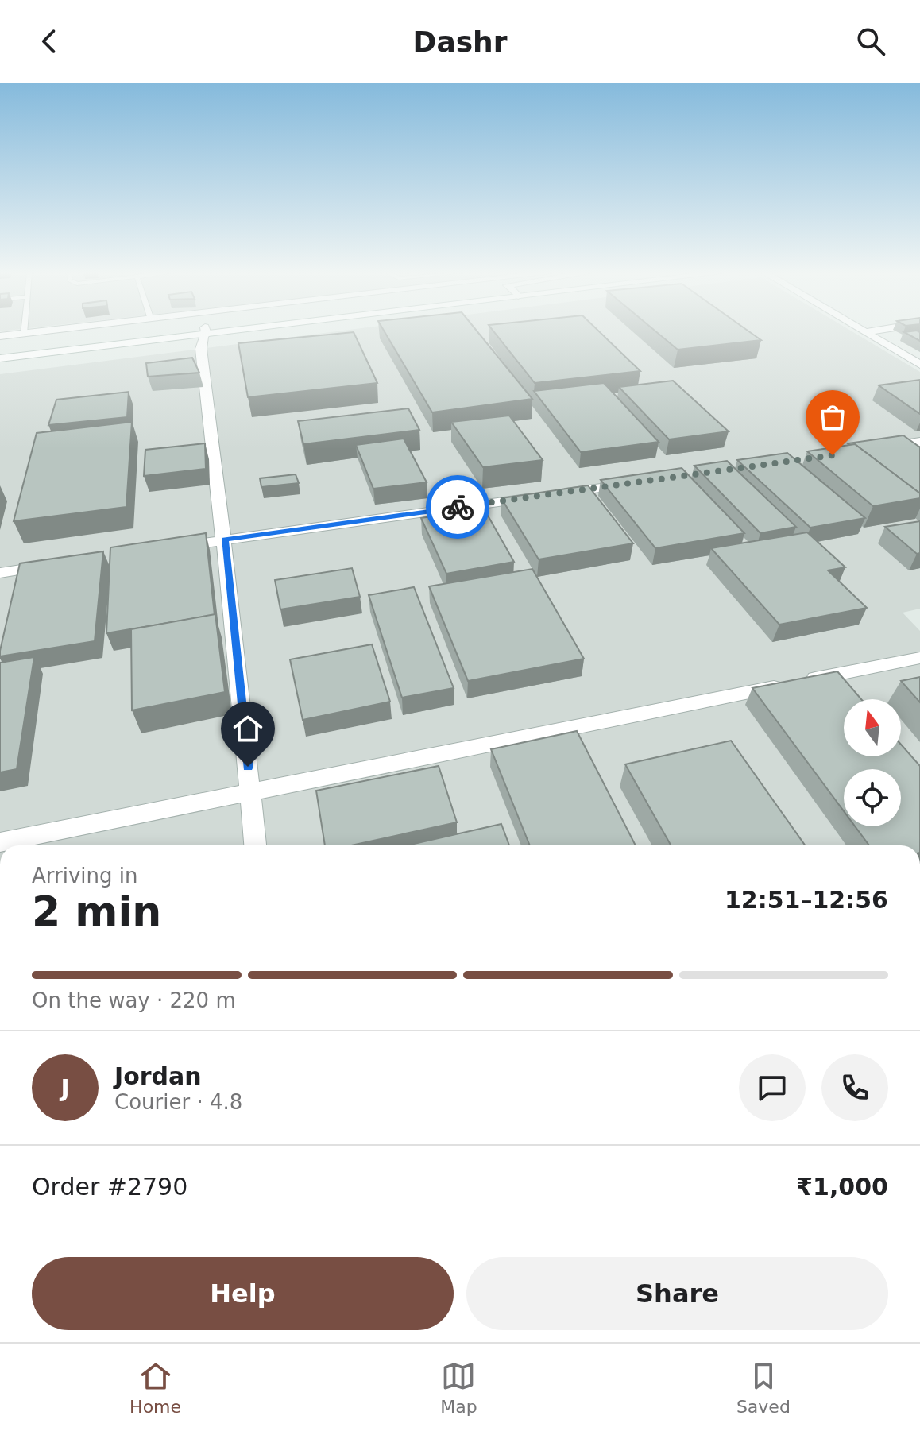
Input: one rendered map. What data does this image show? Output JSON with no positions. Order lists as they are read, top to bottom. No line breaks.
{"north":"top","page":{"header":"Dashr","heading":["2 min","Arriving in","12:51–12:56"],"panel":["Jordan","Courier · 4.8","Order #2790","₹1,000"],"bar":"On the way · 220 m","round":"J","buttons":["Help","Share"],"tabs":["Home","Map","Saved"]}}
